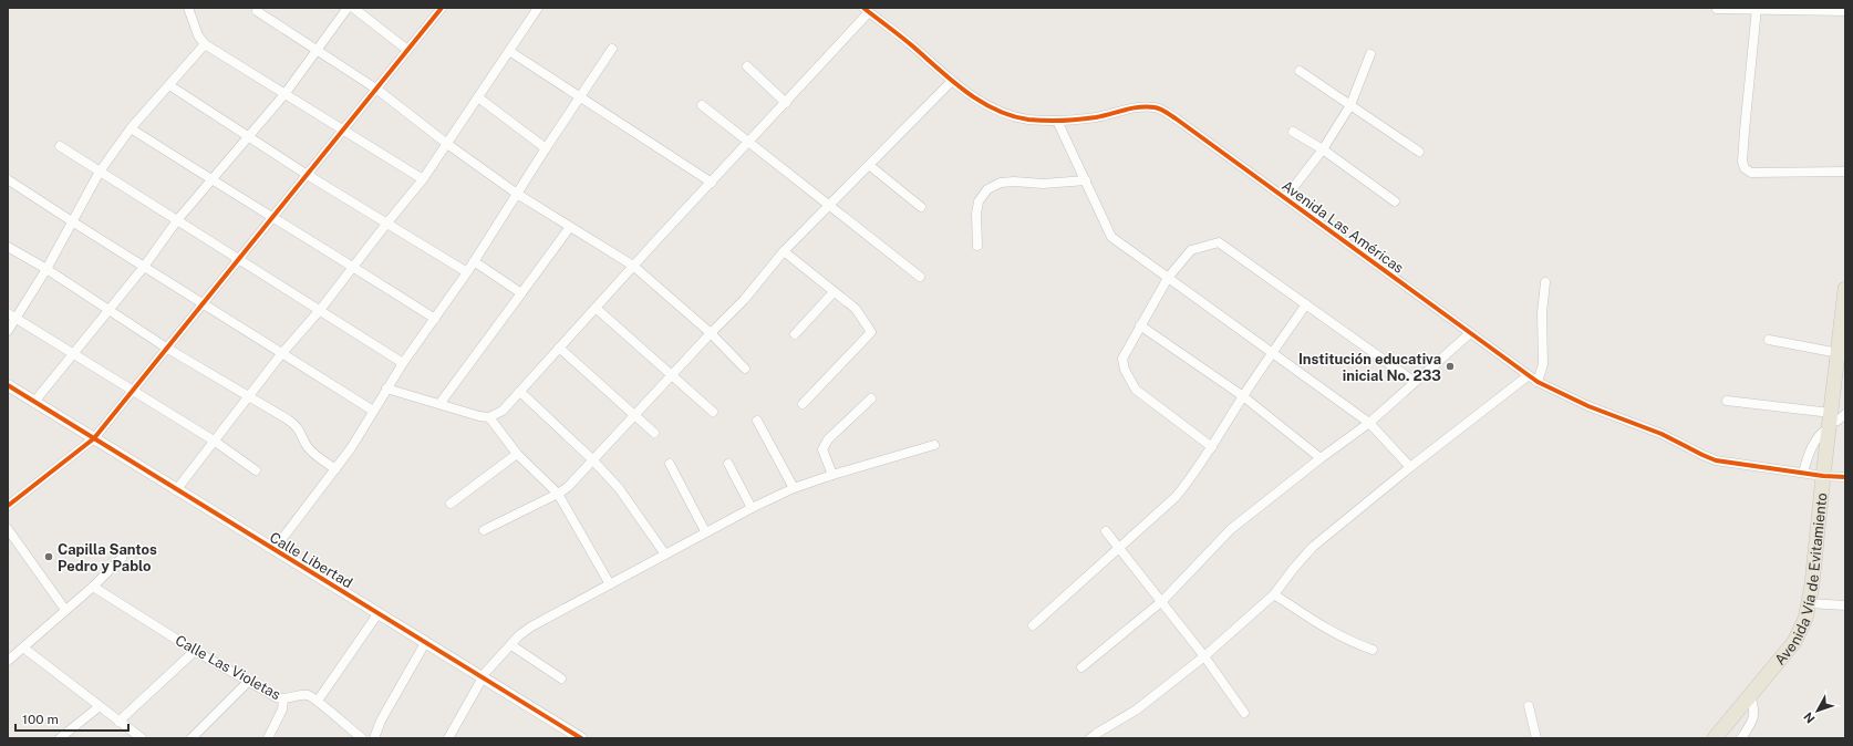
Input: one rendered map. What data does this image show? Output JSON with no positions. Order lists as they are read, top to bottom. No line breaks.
{"streets":{"main road":["Avenida Vía de Evitamiento"],"street":["Avenida Las Américas","Calle Libertad","Calle Las Violetas"]},"crossings":[["Avenida Las Américas","Avenida Vía de Evitamiento"]],"places":["Institución educativa inicial No. 233","Capilla Santos Pedro y Pablo"],"scale_bar":"100 m","north":"bottom left"}
